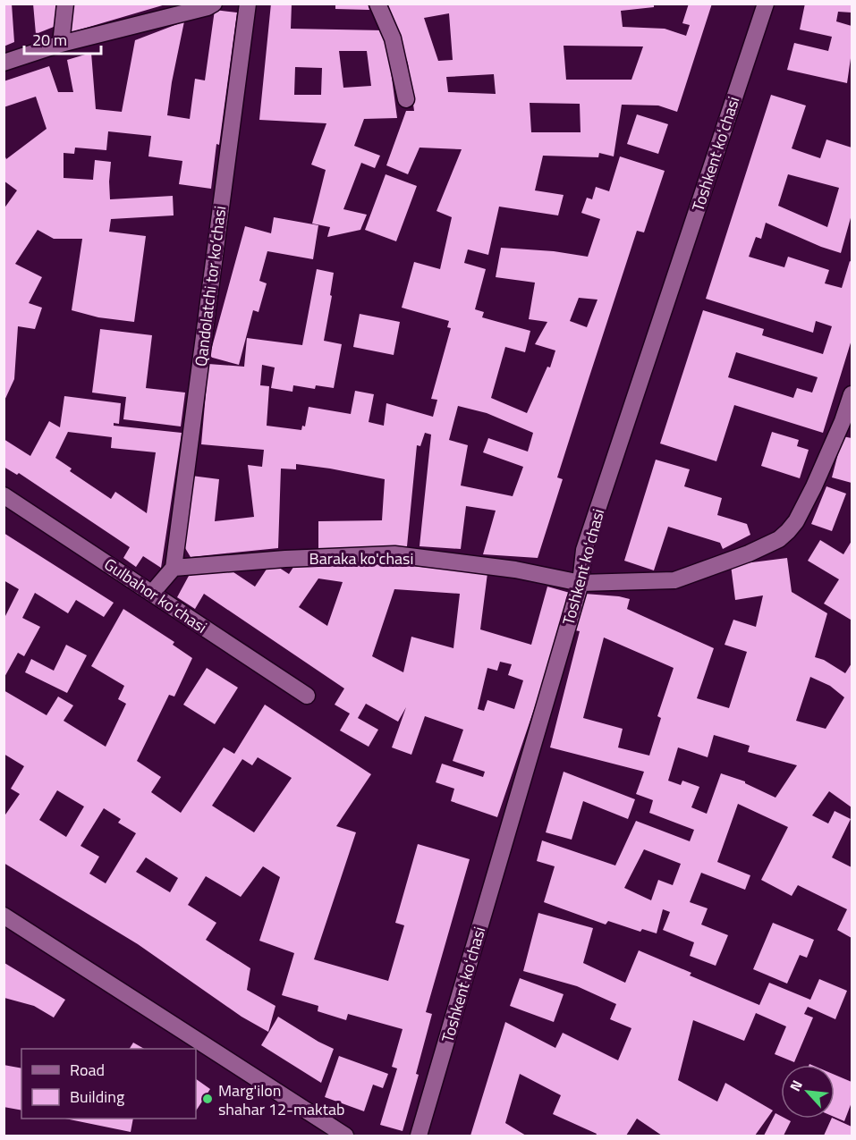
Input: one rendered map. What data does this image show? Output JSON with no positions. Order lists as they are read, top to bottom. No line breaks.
{"streets":{"street":["Toshkent koʻchasi","Qandolatchi tor ko‘chasi","Baraka ko'chasi","Gulbahor koʻchasi"]},"crossings":[["Toshkent koʻchasi","Baraka ko'chasi"],["Qandolatchi tor ko‘chasi","Baraka ko'chasi"]],"places":["Marg'ilon shahar 12-maktab"],"legend":["Road","Building"],"scale_bar":"20 m","north":"top left"}
